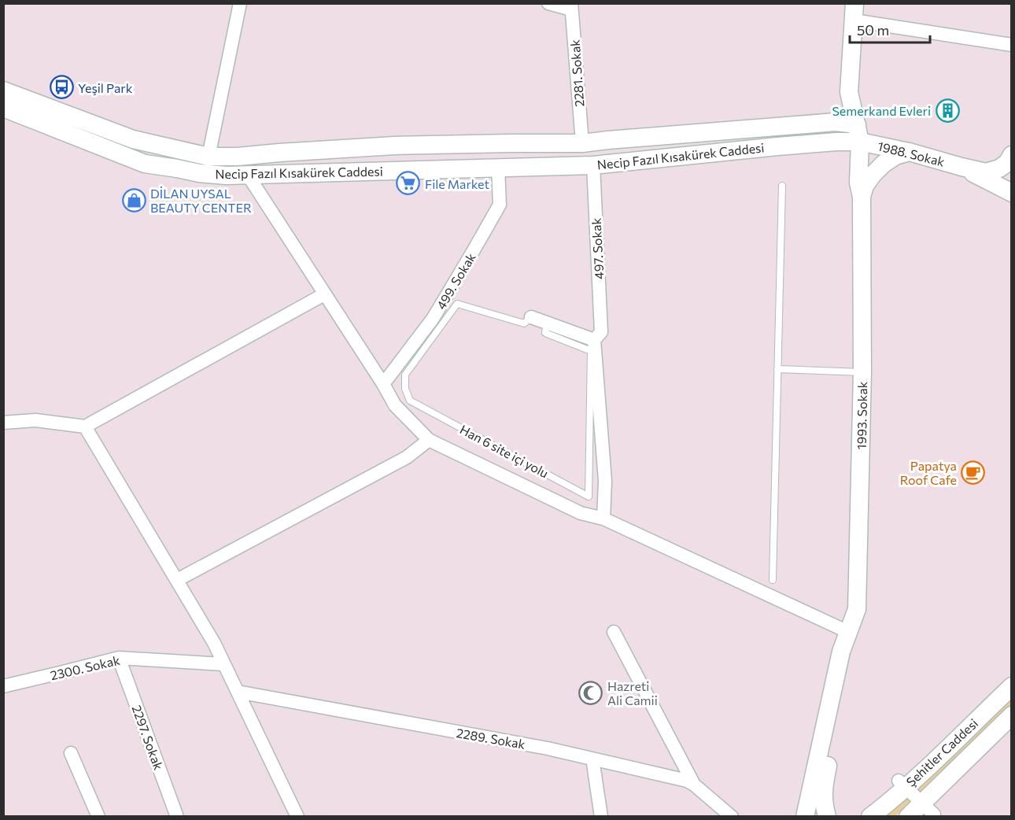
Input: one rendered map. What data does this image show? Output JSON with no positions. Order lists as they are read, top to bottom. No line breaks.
{"streets":{"main road":["1988. Sokak","Necip Fazıl Kısakürek Caddesi","1993. Sokak","Şehitler Caddesi"],"street":["2281. Sokak","497. Sokak","499. Sokak","2300. Sokak","2297. Sokak","2289. Sokak"],"lane":["Han 6 site içi yolu"]},"crossings":[["2281. Sokak","Necip Fazıl Kısakürek Caddesi"],["1988. Sokak","Necip Fazıl Kısakürek Caddesi"],["1988. Sokak","1993. Sokak"],["Necip Fazıl Kısakürek Caddesi","497. Sokak"],["Necip Fazıl Kısakürek Caddesi","499. Sokak"],["Necip Fazıl Kısakürek Caddesi","1993. Sokak"],["2300. Sokak","2297. Sokak"]],"places":{"bus stop":["Yeşil Park"],"building":["Semerkand Evleri"],"supermarket":["File Market"],"shop":["DİLAN UYSAL BEAUTY CENTER"],"cafe":["Papatya Roof Cafe"],"mosque":["Hazreti Ali Camii"]},"scale_bar":"50 m"}
